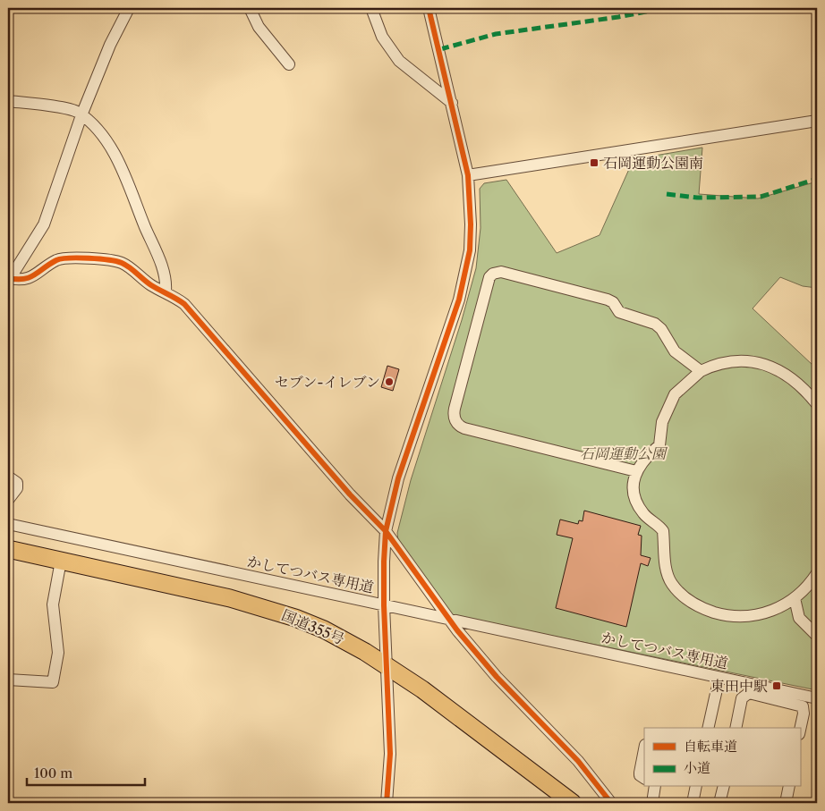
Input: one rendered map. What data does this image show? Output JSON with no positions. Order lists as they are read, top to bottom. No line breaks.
{"streets":{"highway":["国道355号"],"street":["かしてつバス専用道"]},"parks":["石岡運動公園"],"places":{"transit":["石岡運動公園南","東田中駅"],"other":["セブン-イレブン"]},"legend":["自転車道","小道"],"scale_bar":"100 m"}
